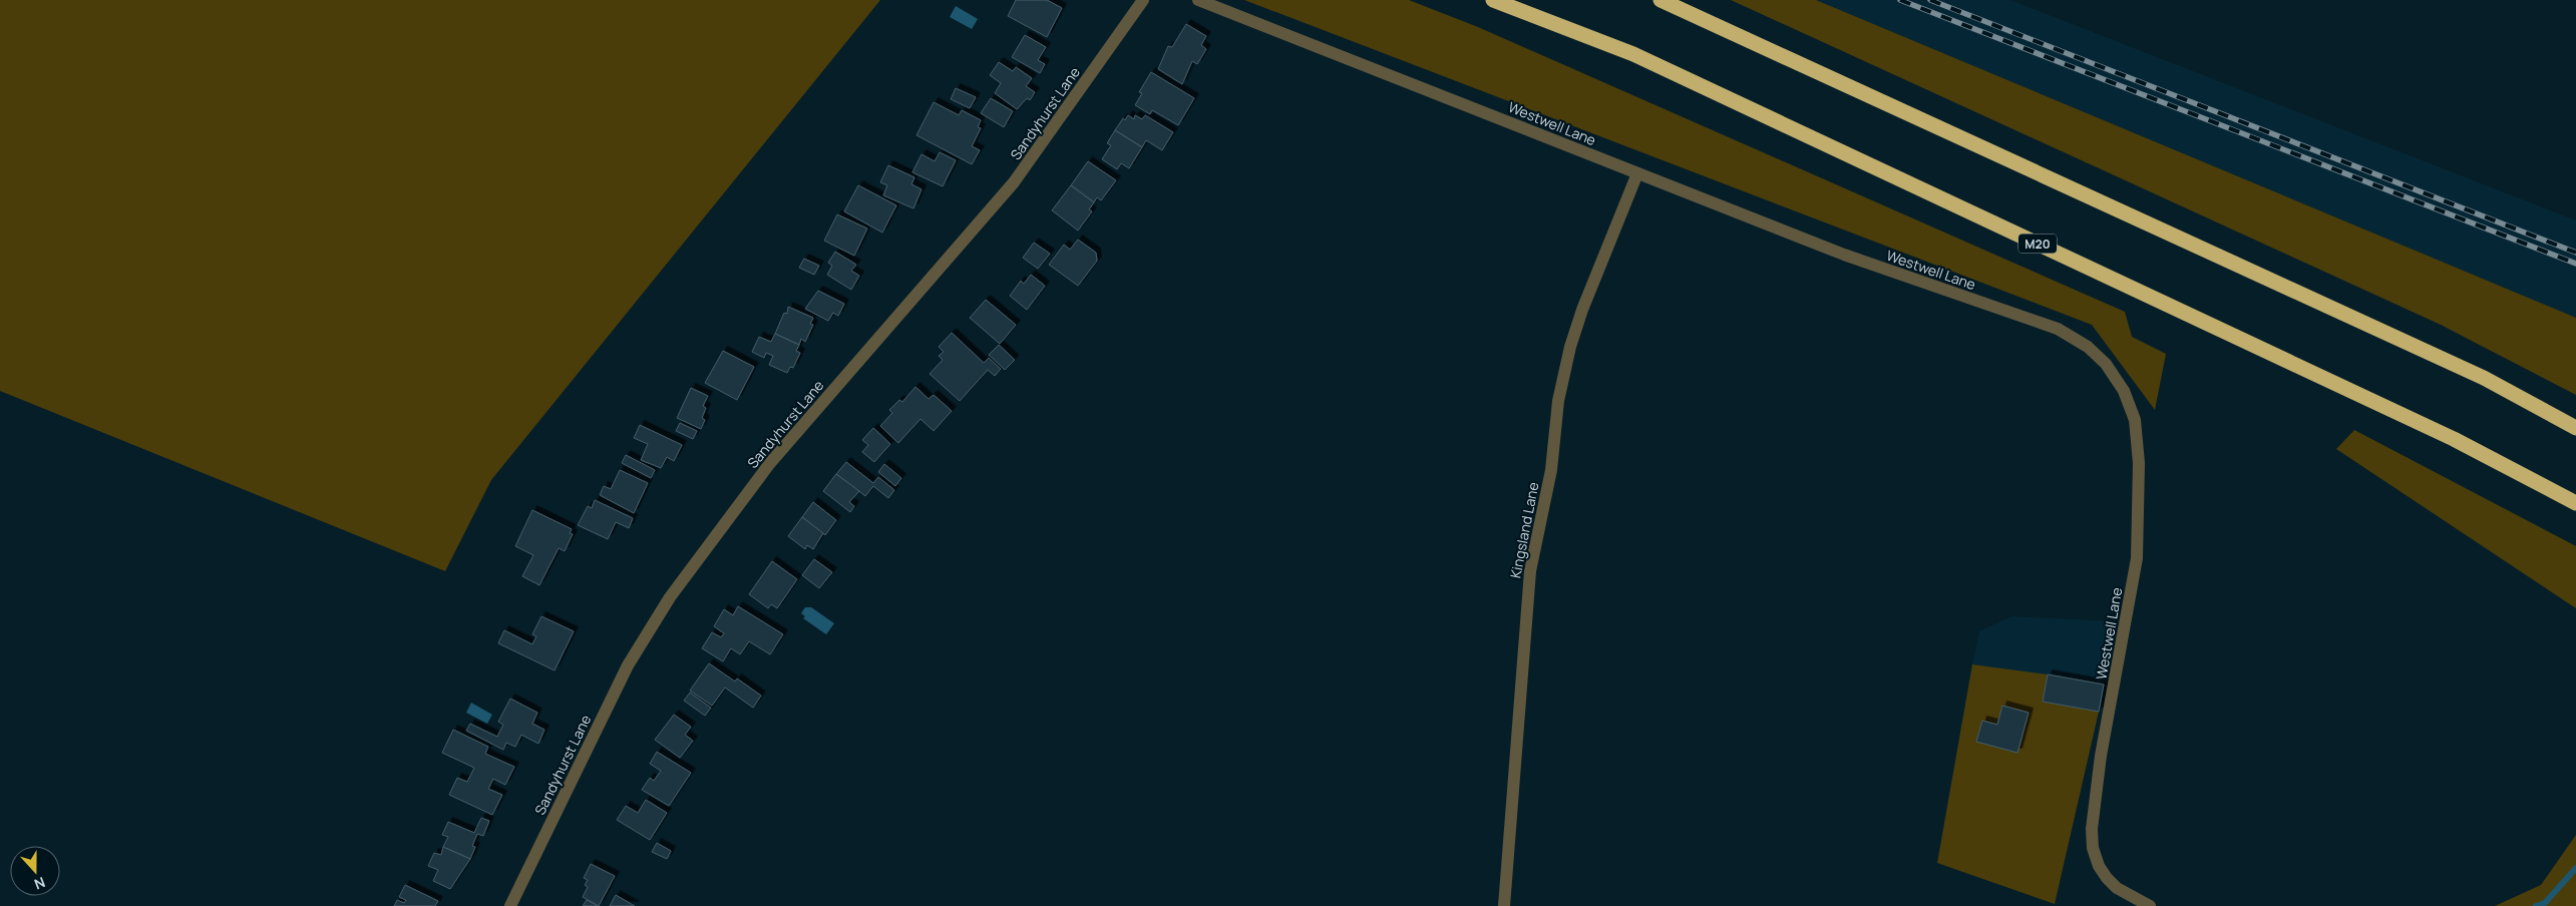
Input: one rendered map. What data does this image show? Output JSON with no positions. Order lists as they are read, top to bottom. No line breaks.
{"streets":{"highway":["M20"],"street":["Sandyhurst Lane","Westwell Lane","Kingsland Lane"]},"crossings":[["Westwell Lane","Kingsland Lane"]],"north":"bottom"}
